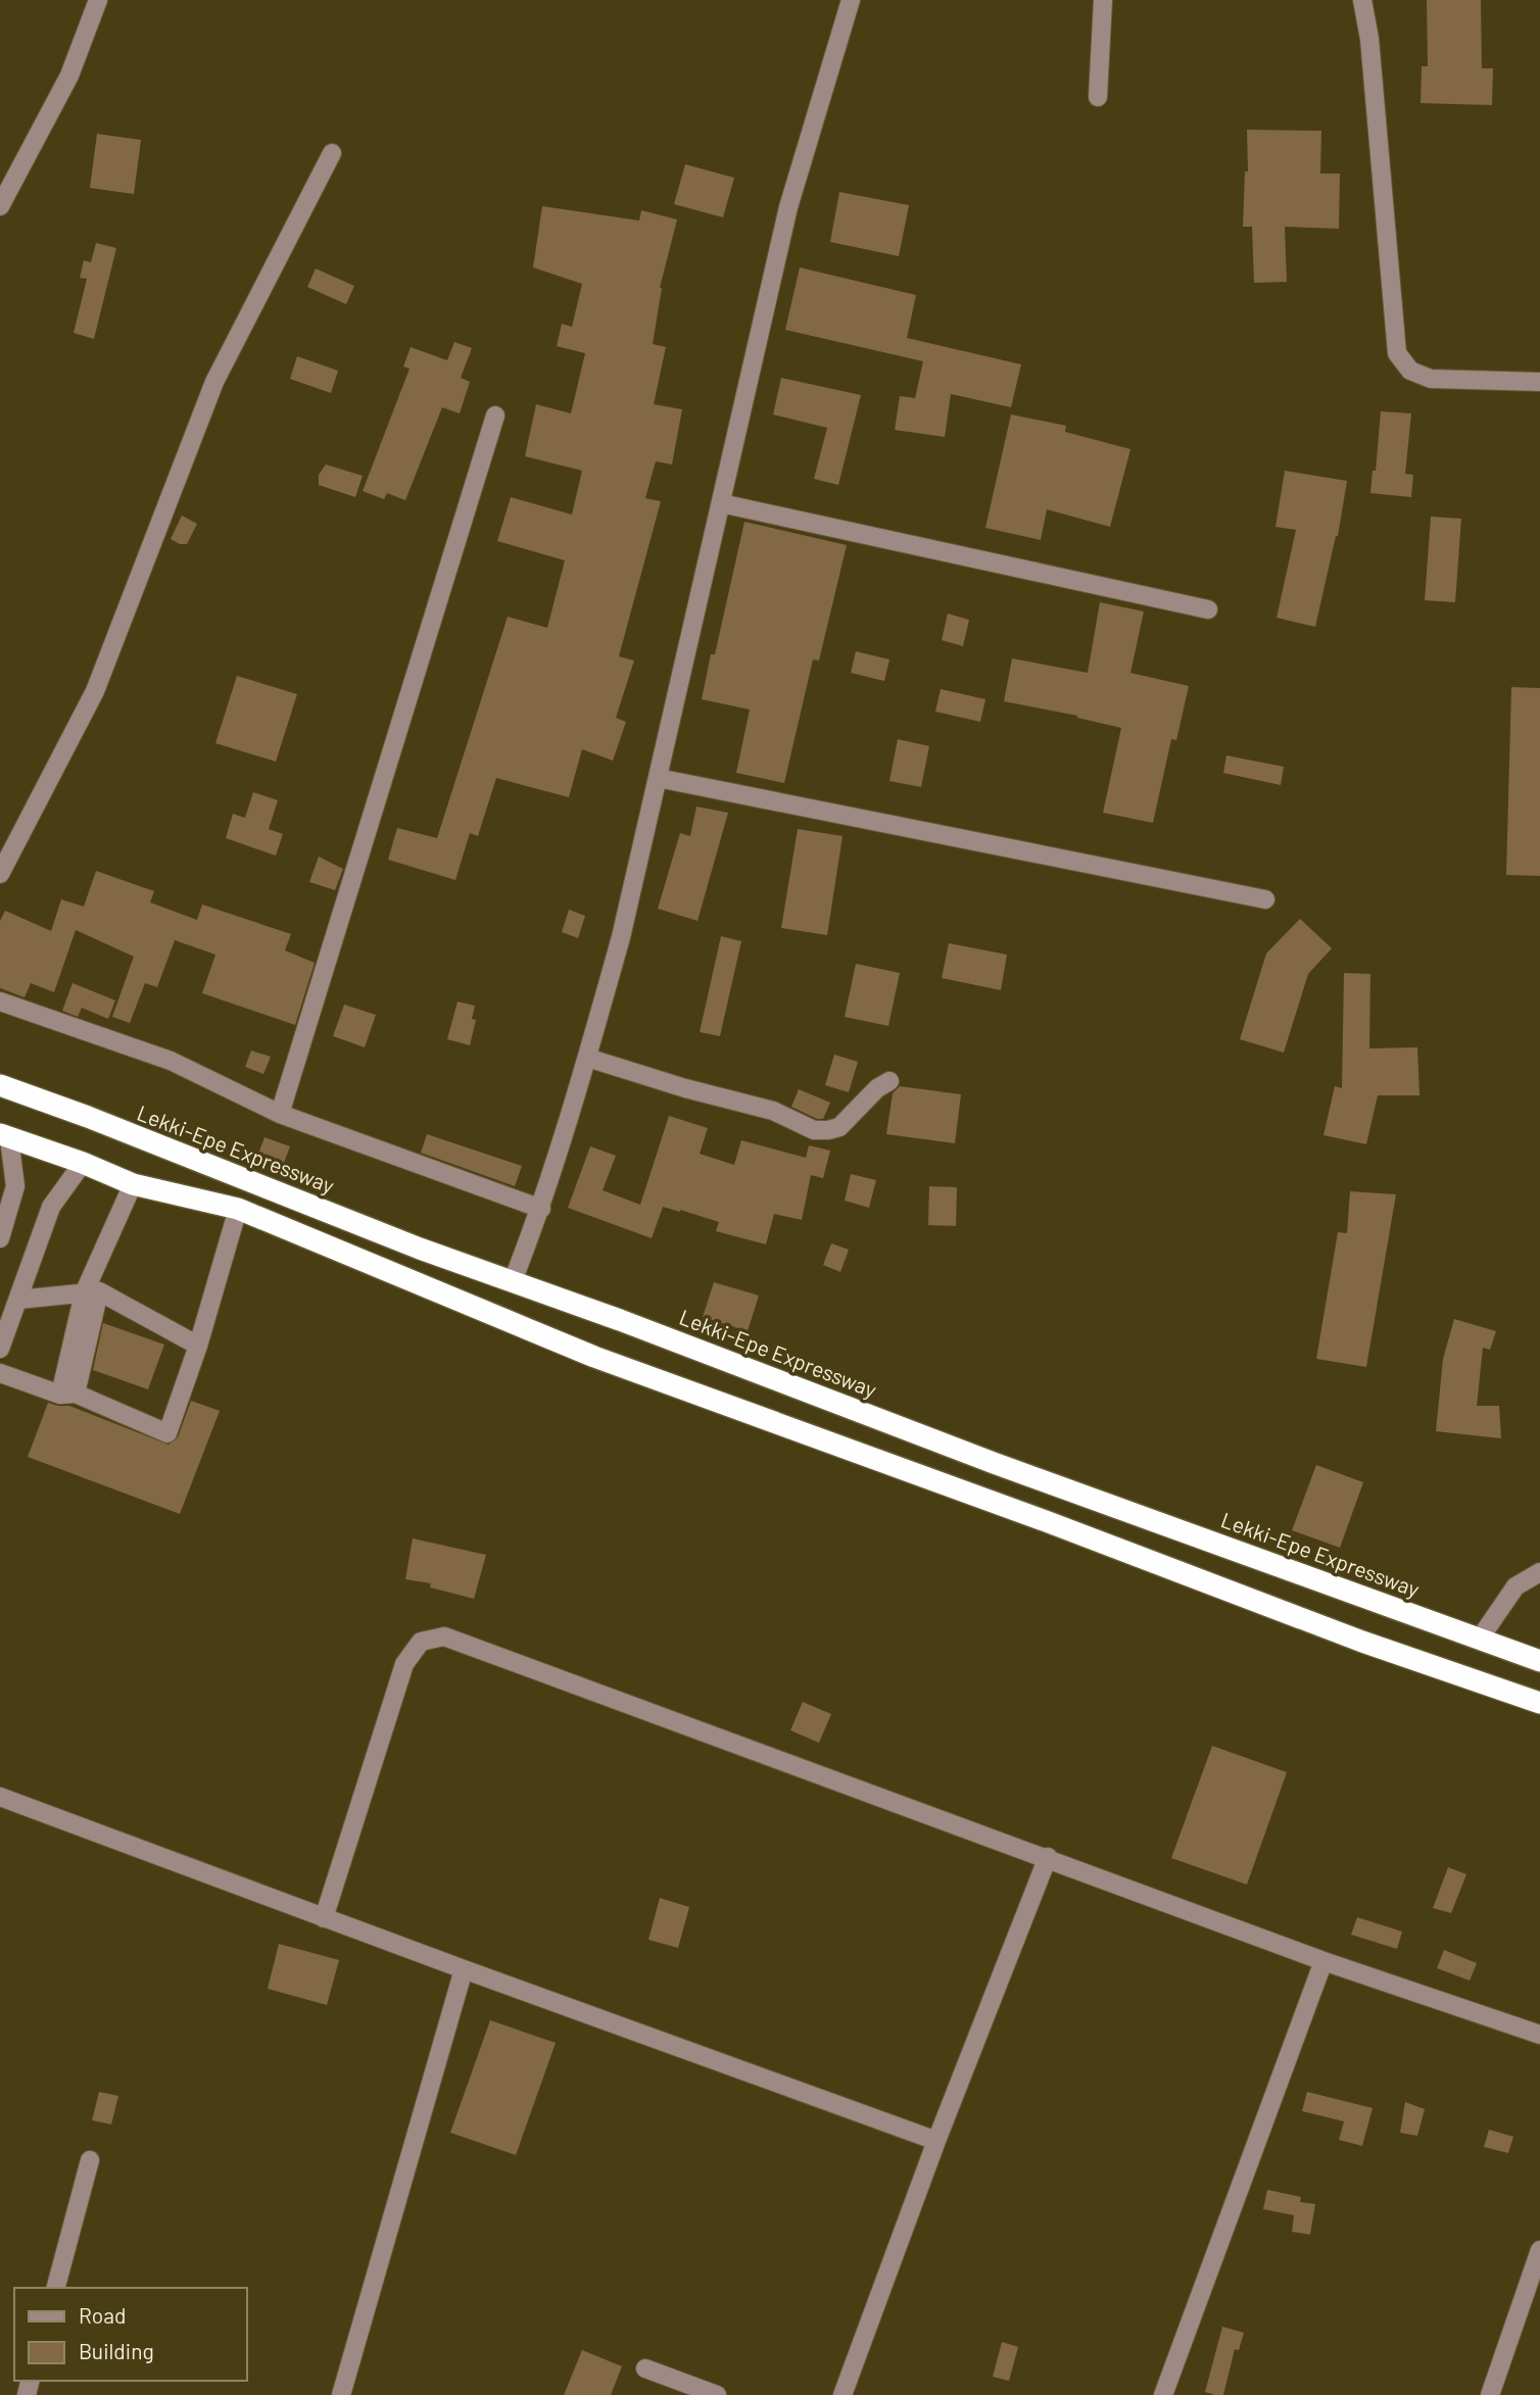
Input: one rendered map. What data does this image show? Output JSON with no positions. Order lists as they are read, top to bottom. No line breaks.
{"streets":{"highway":["Lekki-Epe Expressway"]},"legend":["Road","Building"]}
